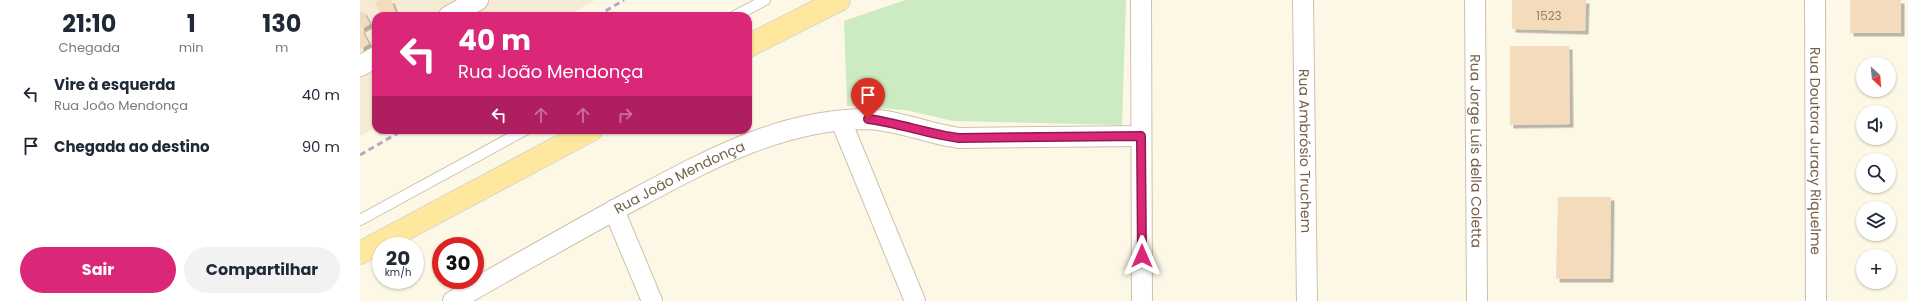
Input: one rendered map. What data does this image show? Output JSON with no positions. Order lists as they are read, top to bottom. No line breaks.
{"streets":{"street":["Rua Ambrósio Truchem","Rua Jorge Luís della Coletta","Rua Doutora Juracy Riquelme","Rua João Mendonça"]},"house_numbers":["1523"],"north":"bottom right","page":{"eta":["21:10","Chegada","1","min","130","m"],"turn":["40 m","Rua João Mendonça"],"map_buttons":"+","list":[{"name":"Vire à esquerda","note":"Rua João Mendonça","value":"40 m"},{"name":"Chegada ao destino","value":"90 m"}],"speed":"20 km/h","limit":"30","buttons":["Sair","Compartilhar"]}}
